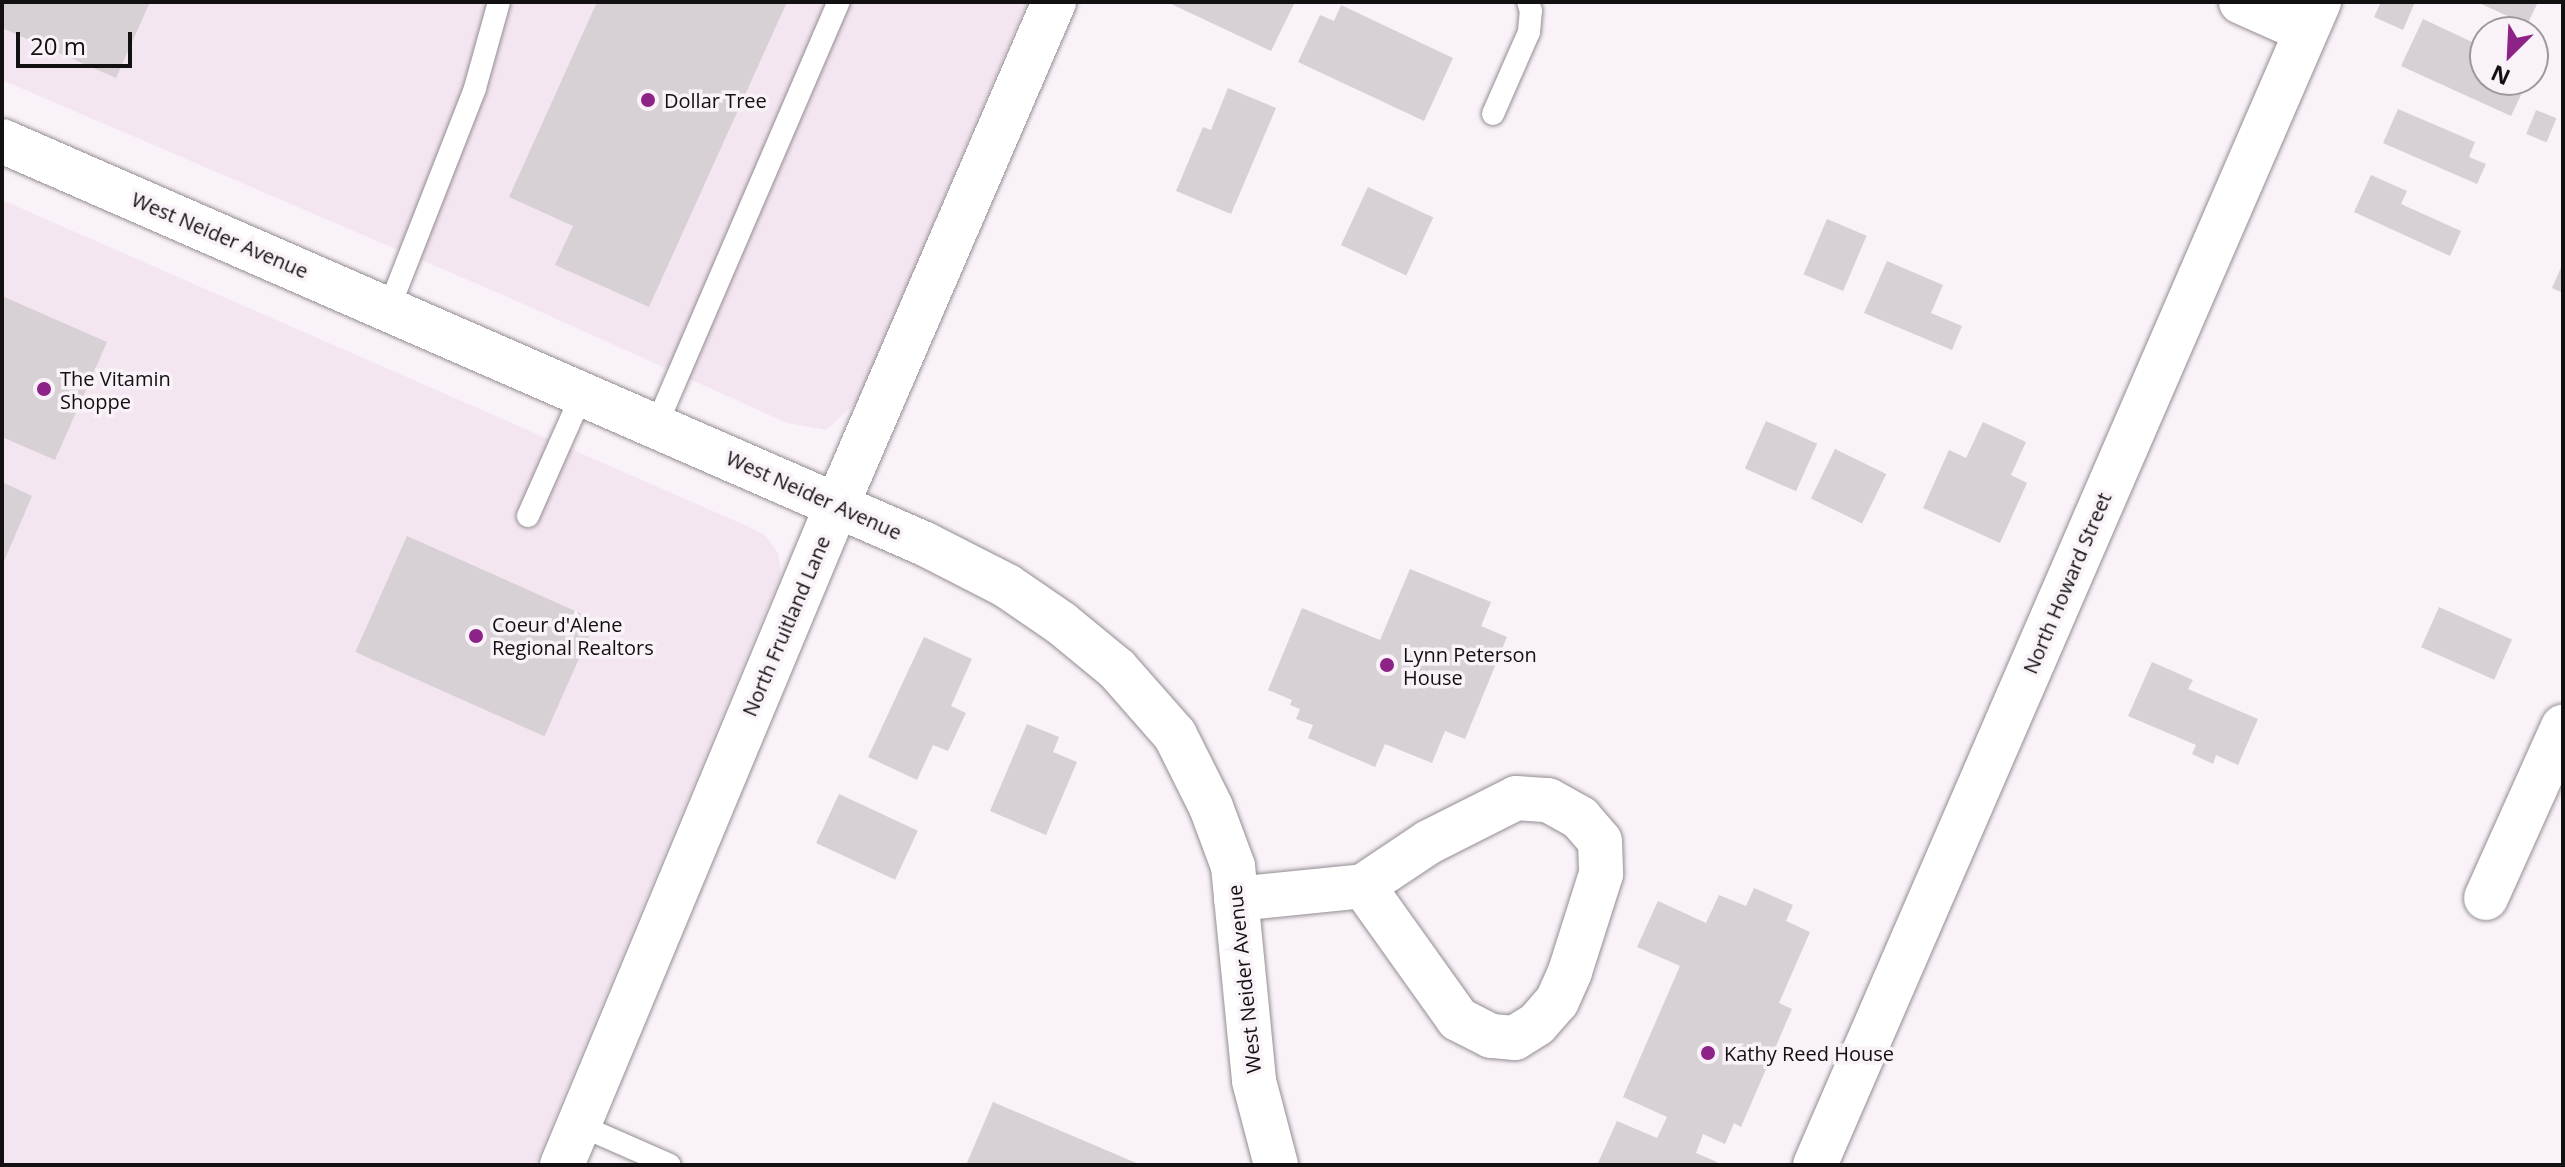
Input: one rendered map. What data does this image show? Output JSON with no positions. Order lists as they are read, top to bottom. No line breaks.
{"streets":{"street":["West Neider Avenue","North Howard Street","North Fruitland Lane"]},"crossings":[["West Neider Avenue","North Fruitland Lane"]],"places":["Dollar Tree","The Vitamin Shoppe","Coeur d'Alene Regional Realtors","Lynn Peterson House","Kathy Reed House"],"scale_bar":"20 m","north":"bottom left"}
